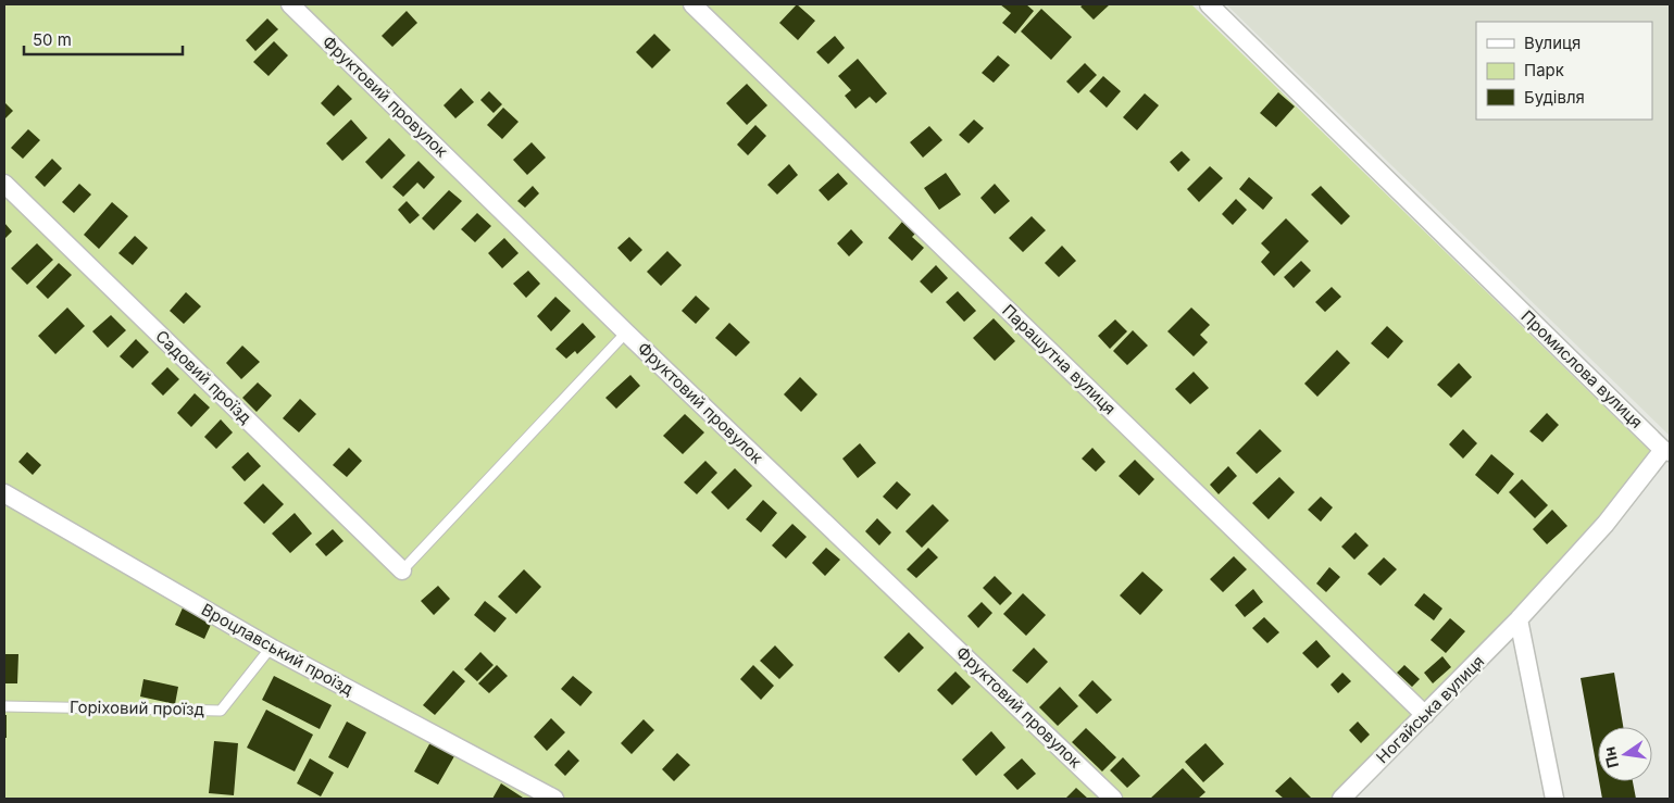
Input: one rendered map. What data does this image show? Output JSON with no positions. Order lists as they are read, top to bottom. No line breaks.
{"streets":{"street":["Фруктовий провулок","Парашутна вулиця","Промислова вулиця","Садовий проїзд","Вроцлавський проїзд","Ногайська вулиця"],"lane":["Горіховий проїзд"]},"crossings":[["Парашутна вулиця","Ногайська вулиця"],["Промислова вулиця","Ногайська вулиця"],["Вроцлавський проїзд","Горіховий проїзд"]],"legend":["Вулиця","Парк","Будівля"],"scale_bar":"50 m","north":"left"}
